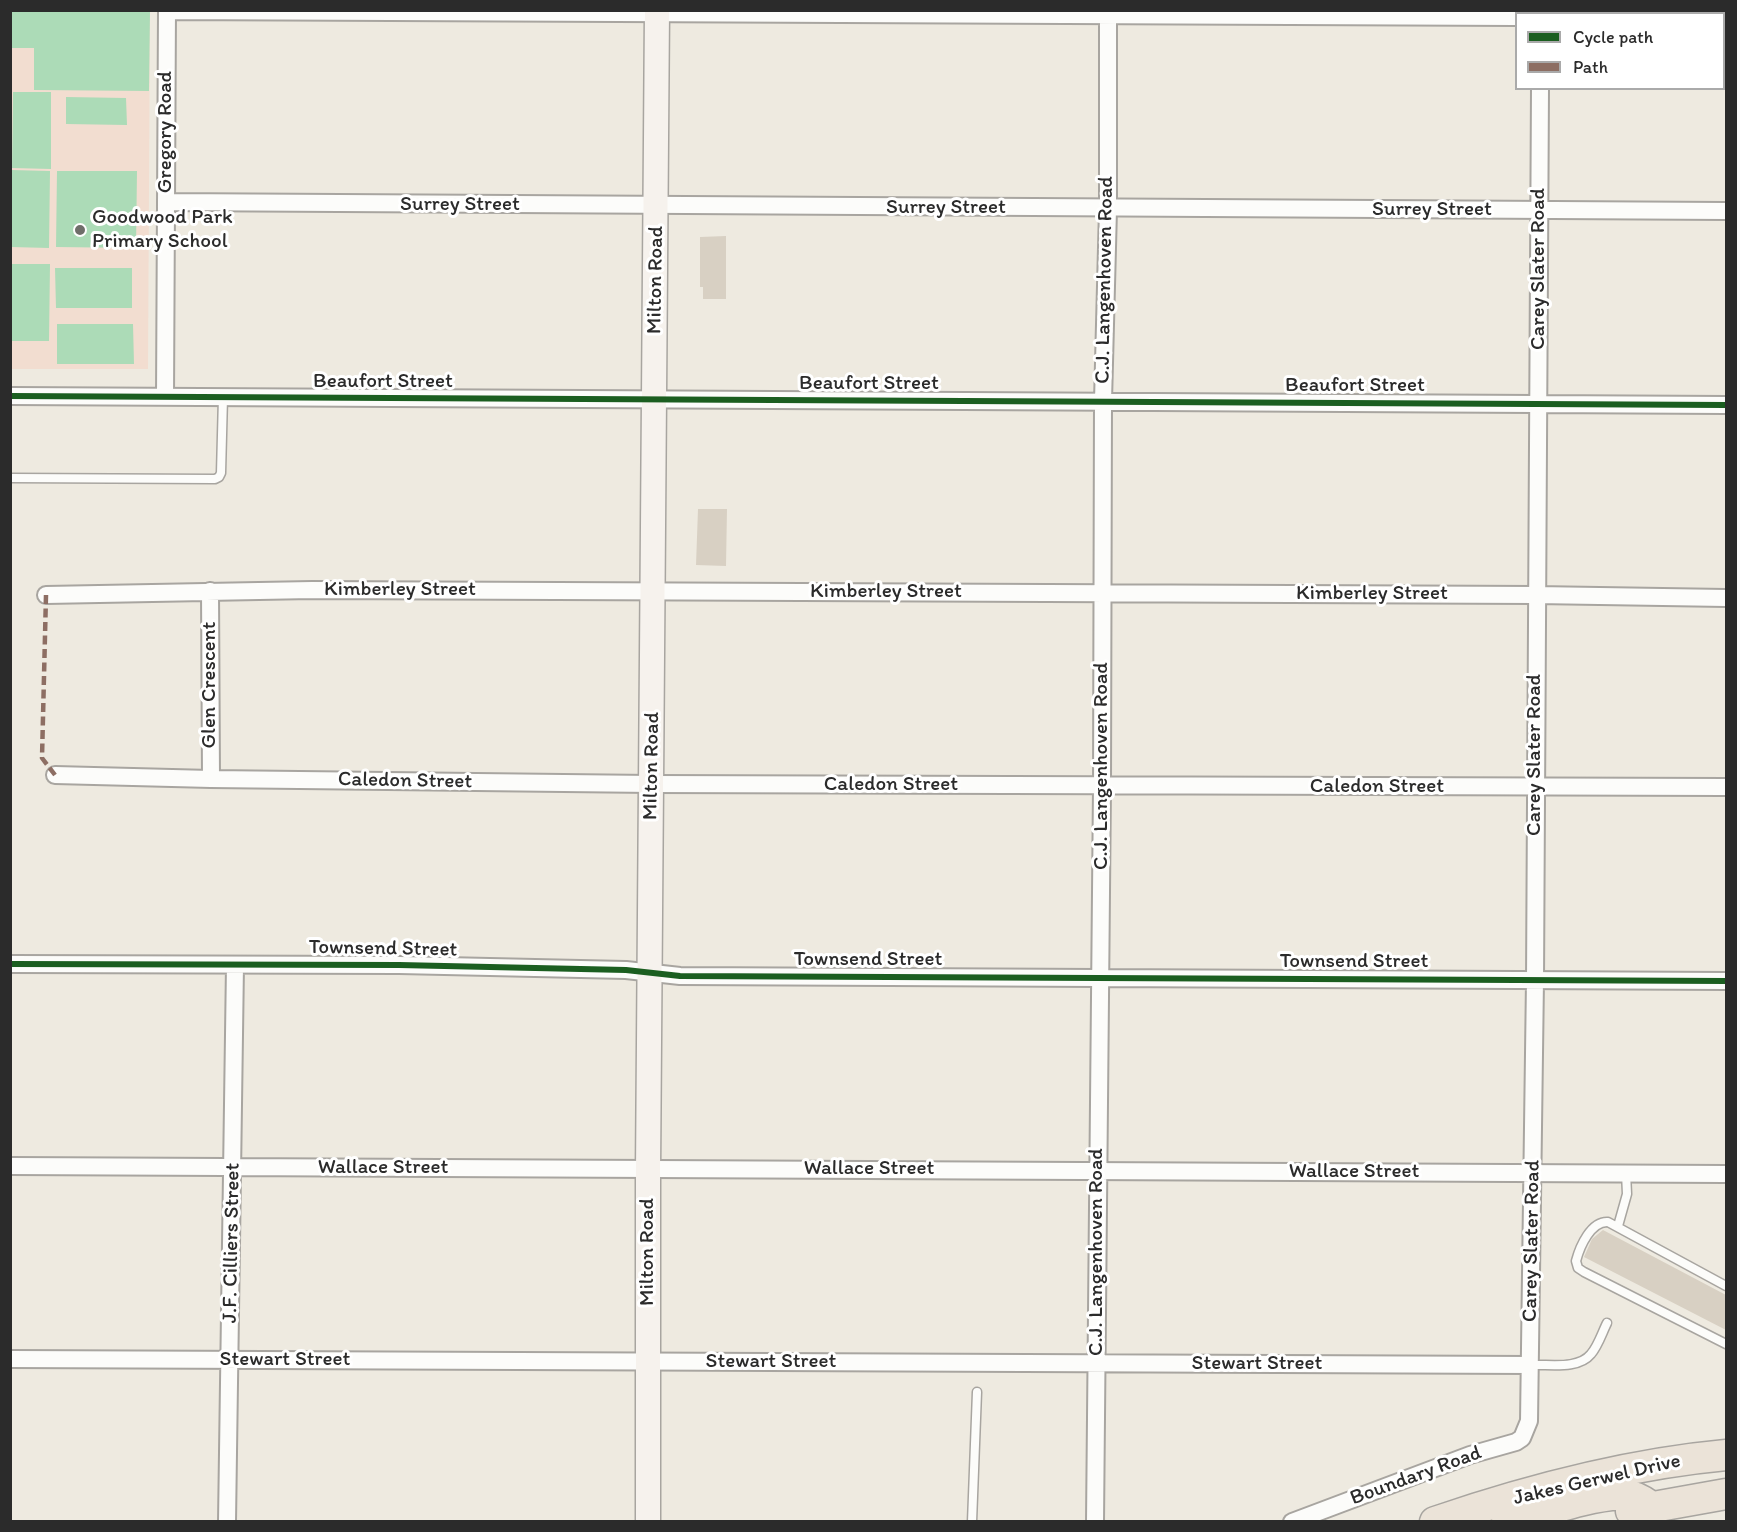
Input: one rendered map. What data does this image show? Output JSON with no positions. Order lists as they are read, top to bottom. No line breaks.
{"streets":{"highway":["Jakes Gerwel Drive"],"street":["Gregory Road","Surrey Street","Carey Slater Road","Milton Road","C.J. Langenhoven Road","Beaufort Street","Kimberley Street","Glen Crescent","Caledon Street","Townsend Street","Wallace Street","J.F. Cilliers Street","Stewart Street","Boundary Road"]},"crossings":[["Gregory Road","Surrey Street"],["Gregory Road","Beaufort Street"],["Surrey Street","Carey Slater Road"],["Surrey Street","Milton Road"],["Surrey Street","C.J. Langenhoven Road"],["Carey Slater Road","Beaufort Street"],["Carey Slater Road","Kimberley Street"],["Carey Slater Road","Caledon Street"],["Carey Slater Road","Townsend Street"],["Carey Slater Road","Wallace Street"],["Carey Slater Road","Stewart Street"],["Carey Slater Road","Boundary Road"],["Milton Road","Beaufort Street"],["Milton Road","Kimberley Street"],["Milton Road","Caledon Street"],["Milton Road","Townsend Street"],["Milton Road","Wallace Street"],["Milton Road","Stewart Street"],["C.J. Langenhoven Road","Beaufort Street"],["C.J. Langenhoven Road","Kimberley Street"],["C.J. Langenhoven Road","Caledon Street"],["C.J. Langenhoven Road","Townsend Street"],["C.J. Langenhoven Road","Wallace Street"],["C.J. Langenhoven Road","Stewart Street"],["Kimberley Street","Glen Crescent"],["Glen Crescent","Caledon Street"],["Townsend Street","J.F. Cilliers Street"],["Wallace Street","J.F. Cilliers Street"],["J.F. Cilliers Street","Stewart Street"]],"places":["Goodwood Park Primary School"],"legend":["Cycle path","Path"]}
